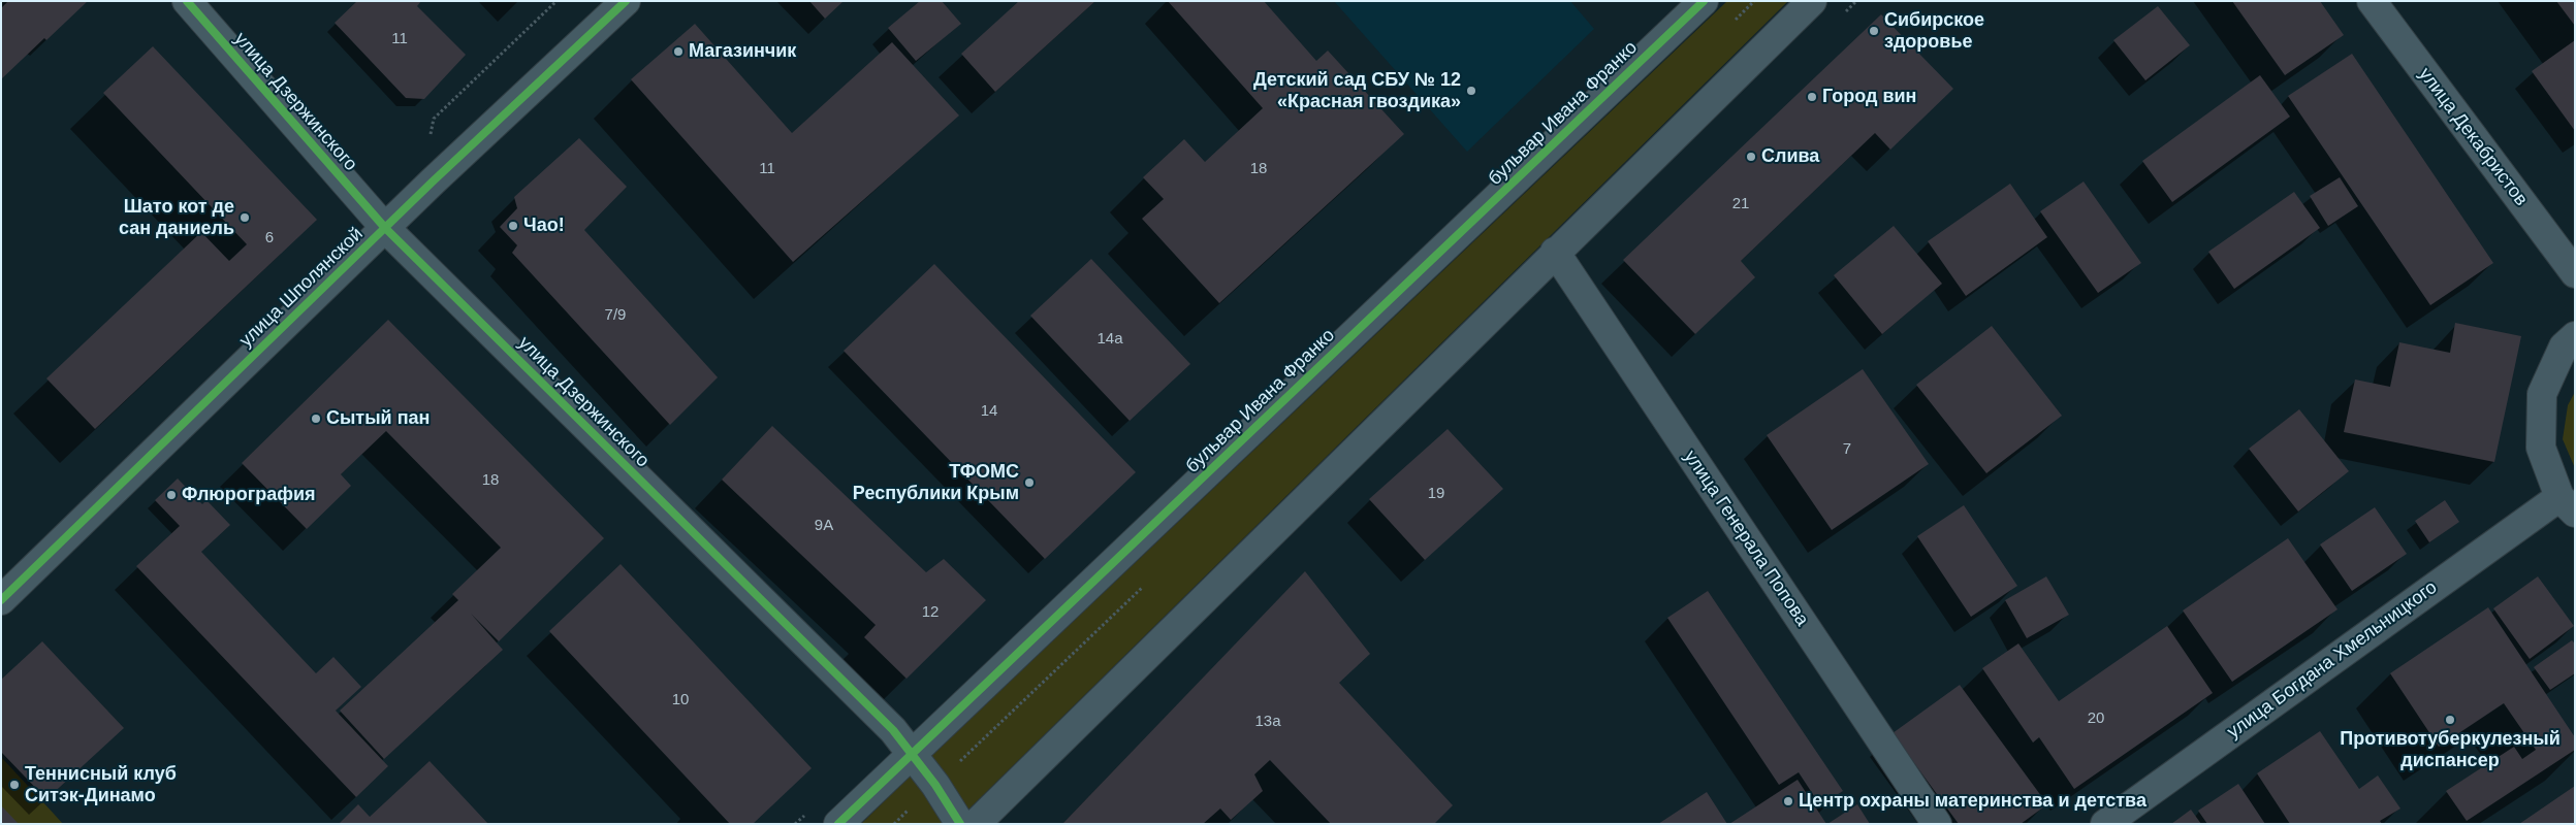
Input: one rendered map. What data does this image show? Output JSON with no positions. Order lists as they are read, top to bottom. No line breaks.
{"streets":{"street":["улица Дзержинского","бульвар Ивана Франко","улица Декабристов","улица Шполянской","улица Генерала Попова","улица Богдана Хмельницкого"]},"crossings":[["улица Дзержинского","бульвар Ивана Франко"],["улица Дзержинского","улица Шполянской"]],"places":["Сибирское здоровье","Магазинчик","Детский сад СБУ № 12 «Красная гвоздика»","Город вин","Слива","Шато кот де сан даниель","Чао!","Сытый пан","ТФОМС Республики Крым","Флюрография","Противотуберкулезный диспансер","Теннисный клуб Ситэк-Динамо","Центр охраны материнства и детства"],"house_numbers":["11","11","18","21","6","7/9","14а","14","7","18","19","9А","12","10","20","13а"]}
